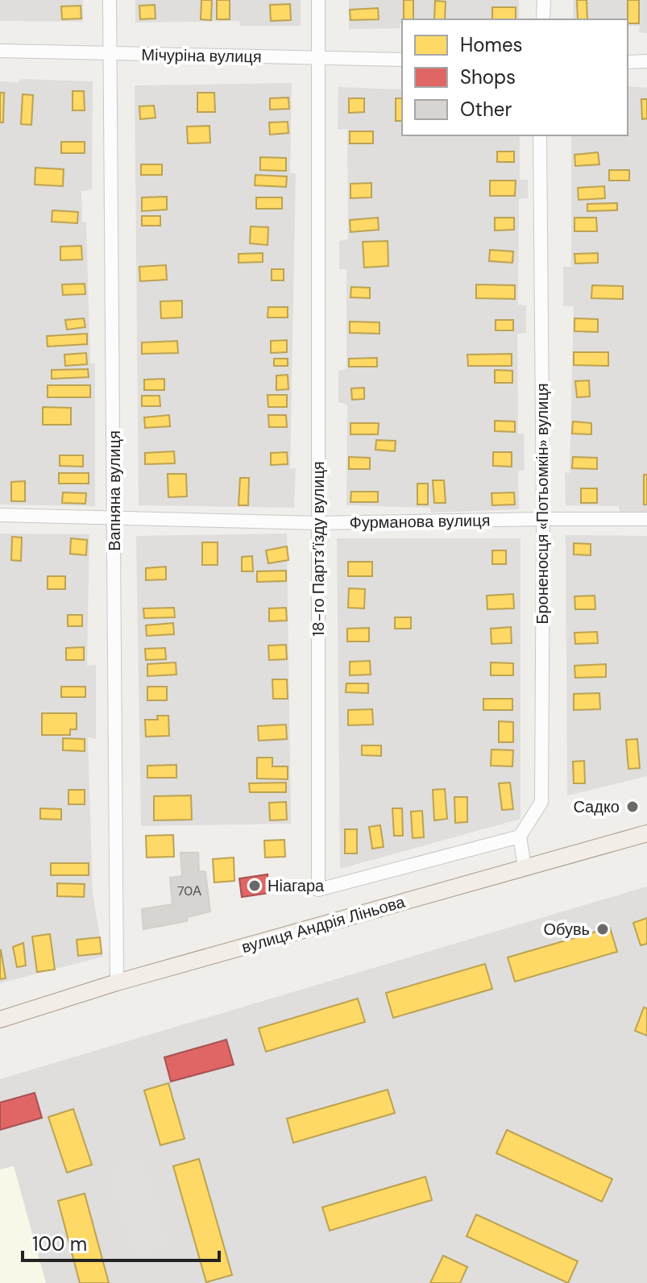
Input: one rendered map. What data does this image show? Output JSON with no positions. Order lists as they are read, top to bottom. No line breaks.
{"streets":{"main road":["вулиця Андрія Ліньова"],"street":["Мічуріна вулиця","Вапняна вулиця","Броненосця «Потьомкін» вулиця","Фурманова вулиця","18-го Партз’їзду вулиця"]},"crossings":[["Мічуріна вулиця","Вапняна вулиця"],["Мічуріна вулиця","18-го Партз’їзду вулиця"],["Вапняна вулиця","Фурманова вулиця"],["Вапняна вулиця","вулиця Андрія Ліньова"],["Броненосця «Потьомкін» вулиця","Фурманова вулиця"],["Броненосця «Потьомкін» вулиця","18-го Партз’їзду вулиця"],["Фурманова вулиця","18-го Партз’їзду вулиця"]],"places":["Садко","Ніагара","Обувь"],"house_numbers":["70А"],"legend":["Homes","Shops","Other"],"scale_bar":"100 m"}
